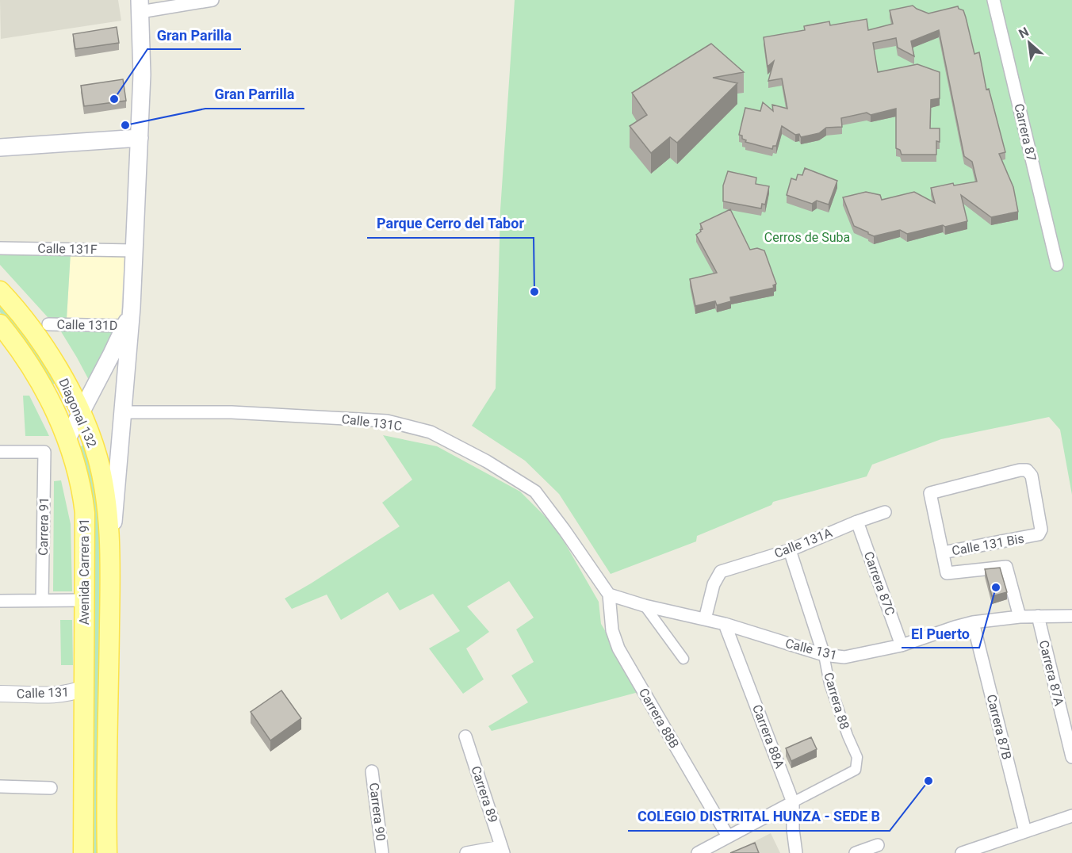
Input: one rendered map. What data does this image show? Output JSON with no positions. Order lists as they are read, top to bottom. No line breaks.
{"streets":{"main road":["Diagonal 132","Avenida Carrera 91"],"street":["Carrera 87","Calle 131F","Calle 131D","Calle 131C","Carrera 91","Calle 131A","Calle 131 Bis","Carrera 87C","Calle 131","Carrera 87A","Carrera 88","Carrera 88B","Carrera 87B","Carrera 88A","Carrera 89","Carrera 90"]},"crossings":[["Calle 131F","Avenida Carrera 91"],["Calle 131D","Avenida Carrera 91"],["Diagonal 132","Avenida Carrera 91"],["Calle 131C","Avenida Carrera 91"],["Calle 131C","Calle 131"],["Calle 131C","Carrera 88B"],["Calle 131A","Carrera 87C"],["Calle 131A","Calle 131"],["Calle 131A","Carrera 88"],["Calle 131 Bis","Calle 131"],["Avenida Carrera 91","Calle 131"],["Carrera 87C","Calle 131"],["Calle 131","Carrera 87A"],["Calle 131","Carrera 88"],["Calle 131","Carrera 88B"],["Calle 131","Carrera 87B"],["Calle 131","Carrera 88A"],["Carrera 88","Carrera 88A"]],"parks":["Cerros de Suba"],"places":["Gran Parilla","Gran Parrilla","Parque Cerro del Tabor","El Puerto","COLEGIO DISTRITAL HUNZA - SEDE B"],"north":"top left"}
